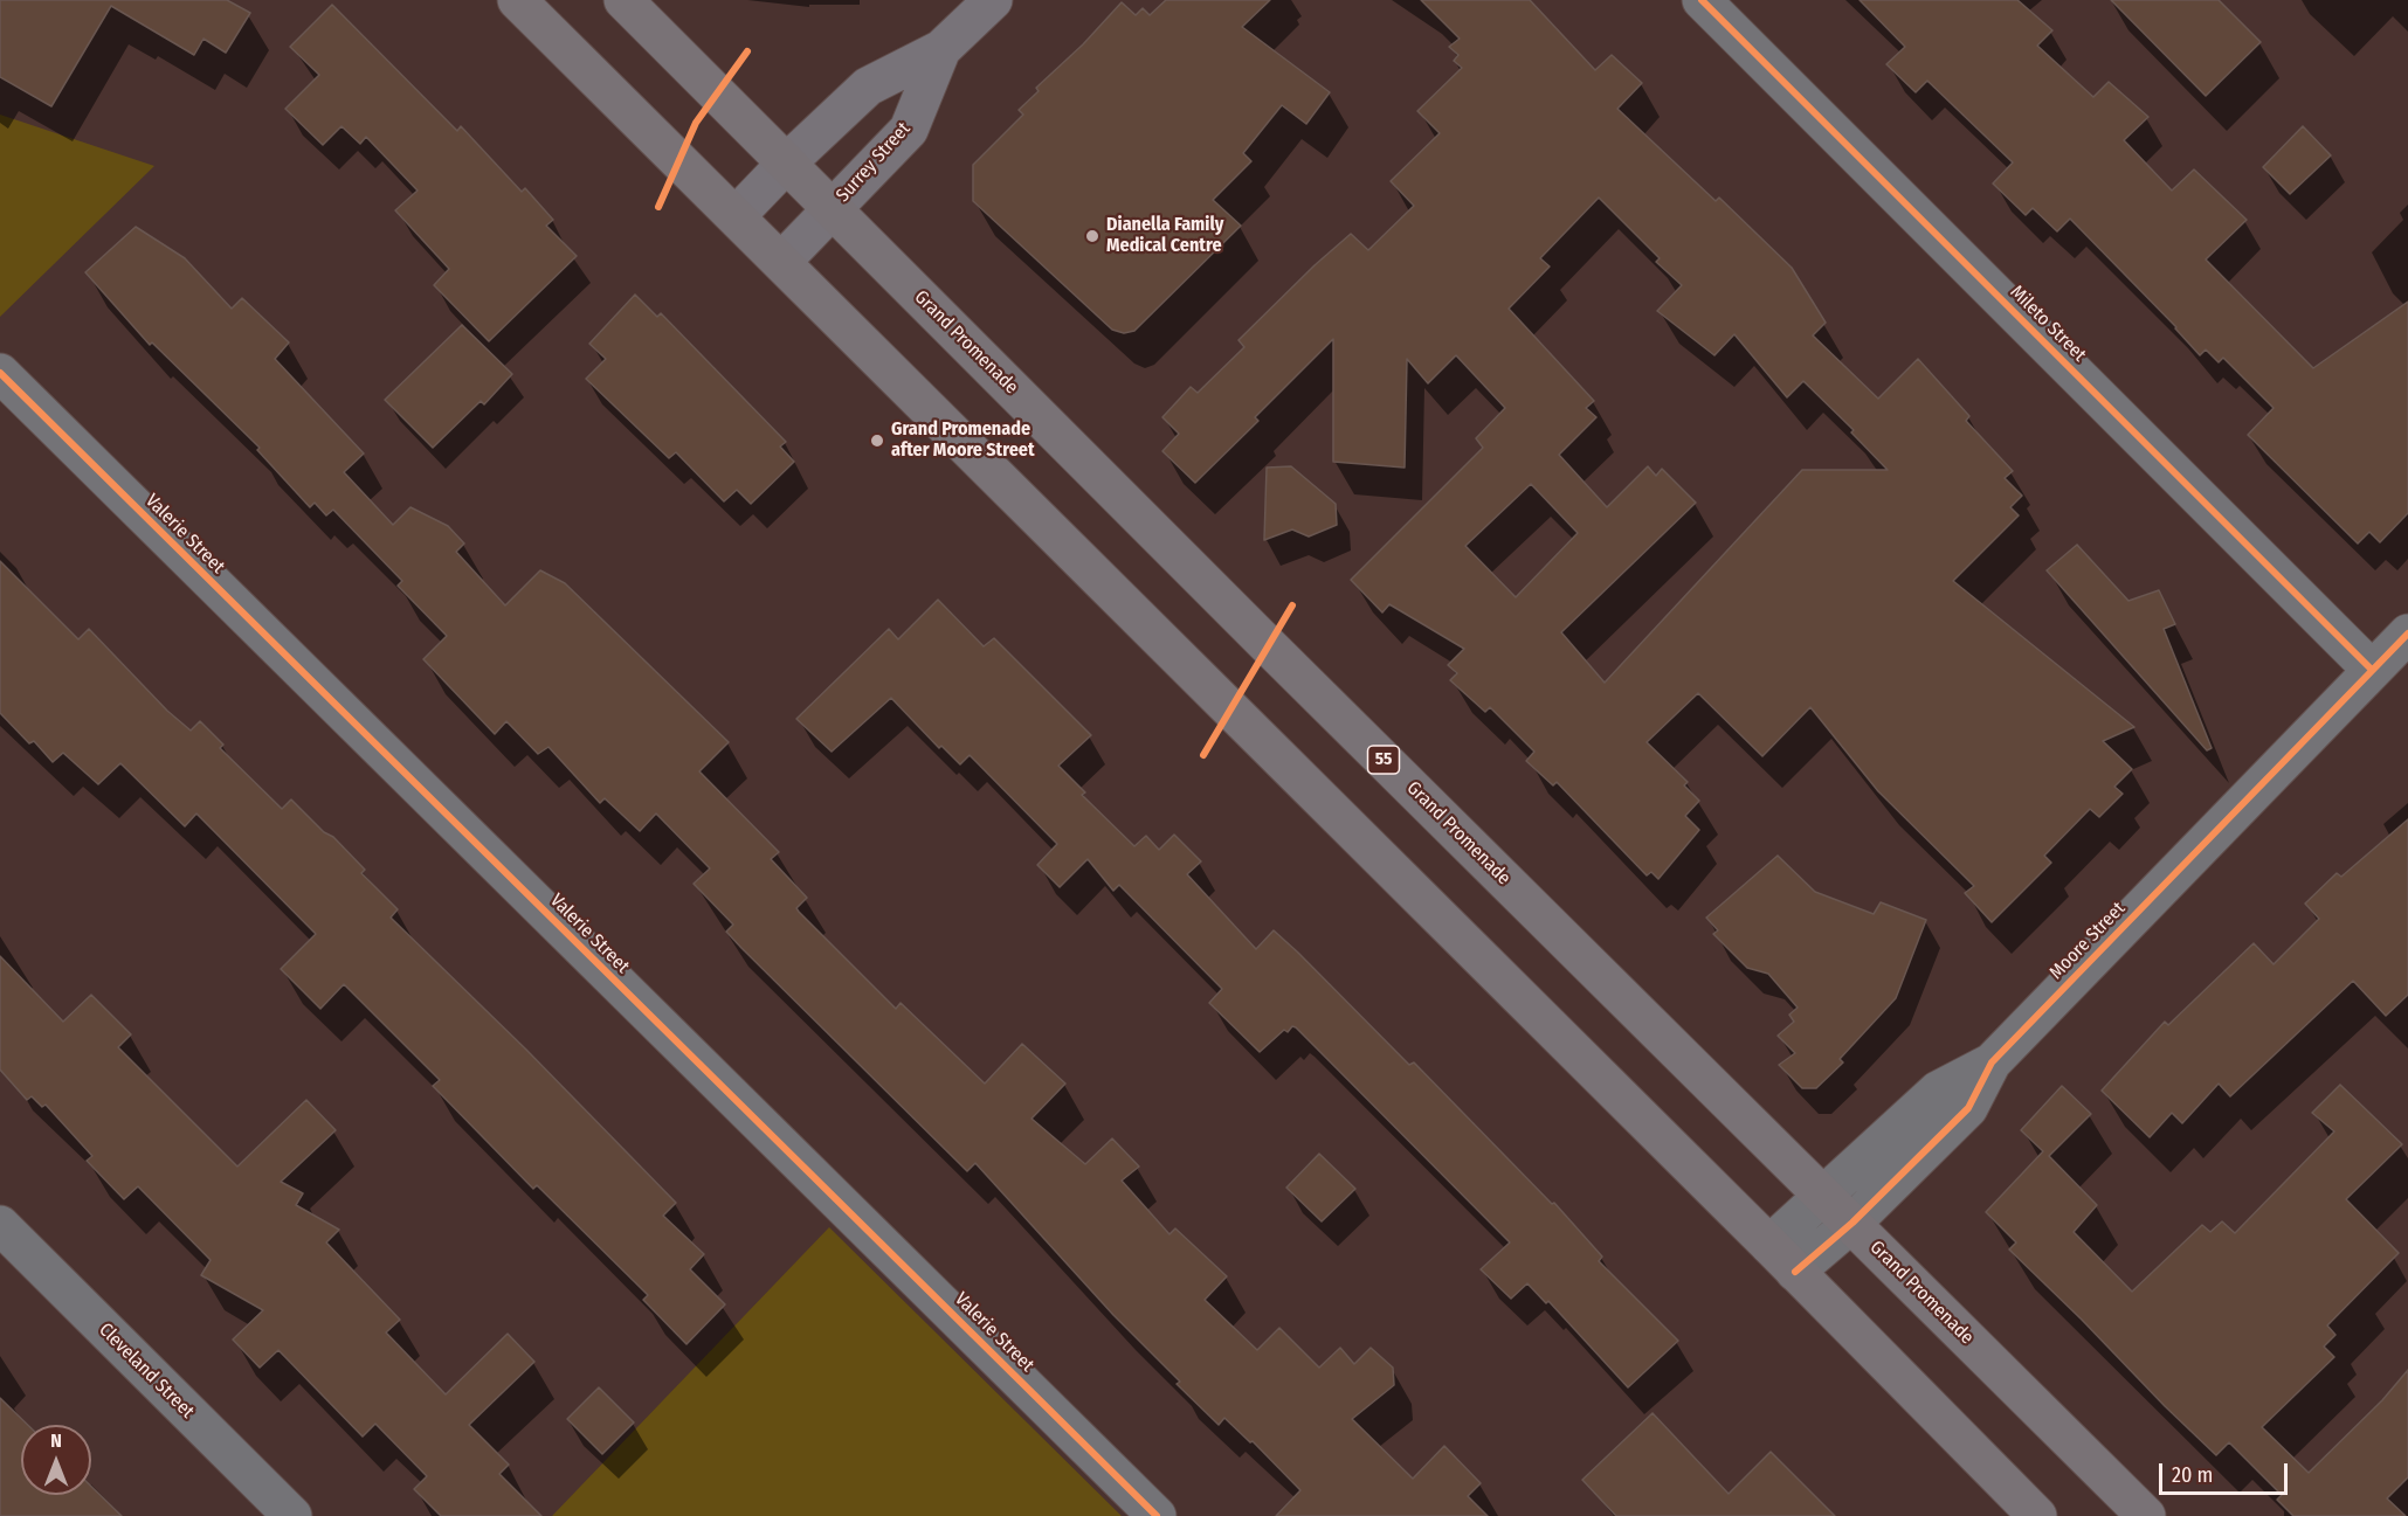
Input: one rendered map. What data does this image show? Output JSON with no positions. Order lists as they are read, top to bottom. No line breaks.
{"streets":{"main road":["Grand Promenade","55"],"street":["Surrey Street","Mileto Street","Valerie Street","Moore Street","Cleveland Street"]},"crossings":[["Surrey Street","Grand Promenade"],["Mileto Street","Moore Street"],["Grand Promenade","Moore Street"]],"places":["Dianella Family Medical Centre","Grand Promenade after Moore Street"],"scale_bar":"20 m","north":"top"}
